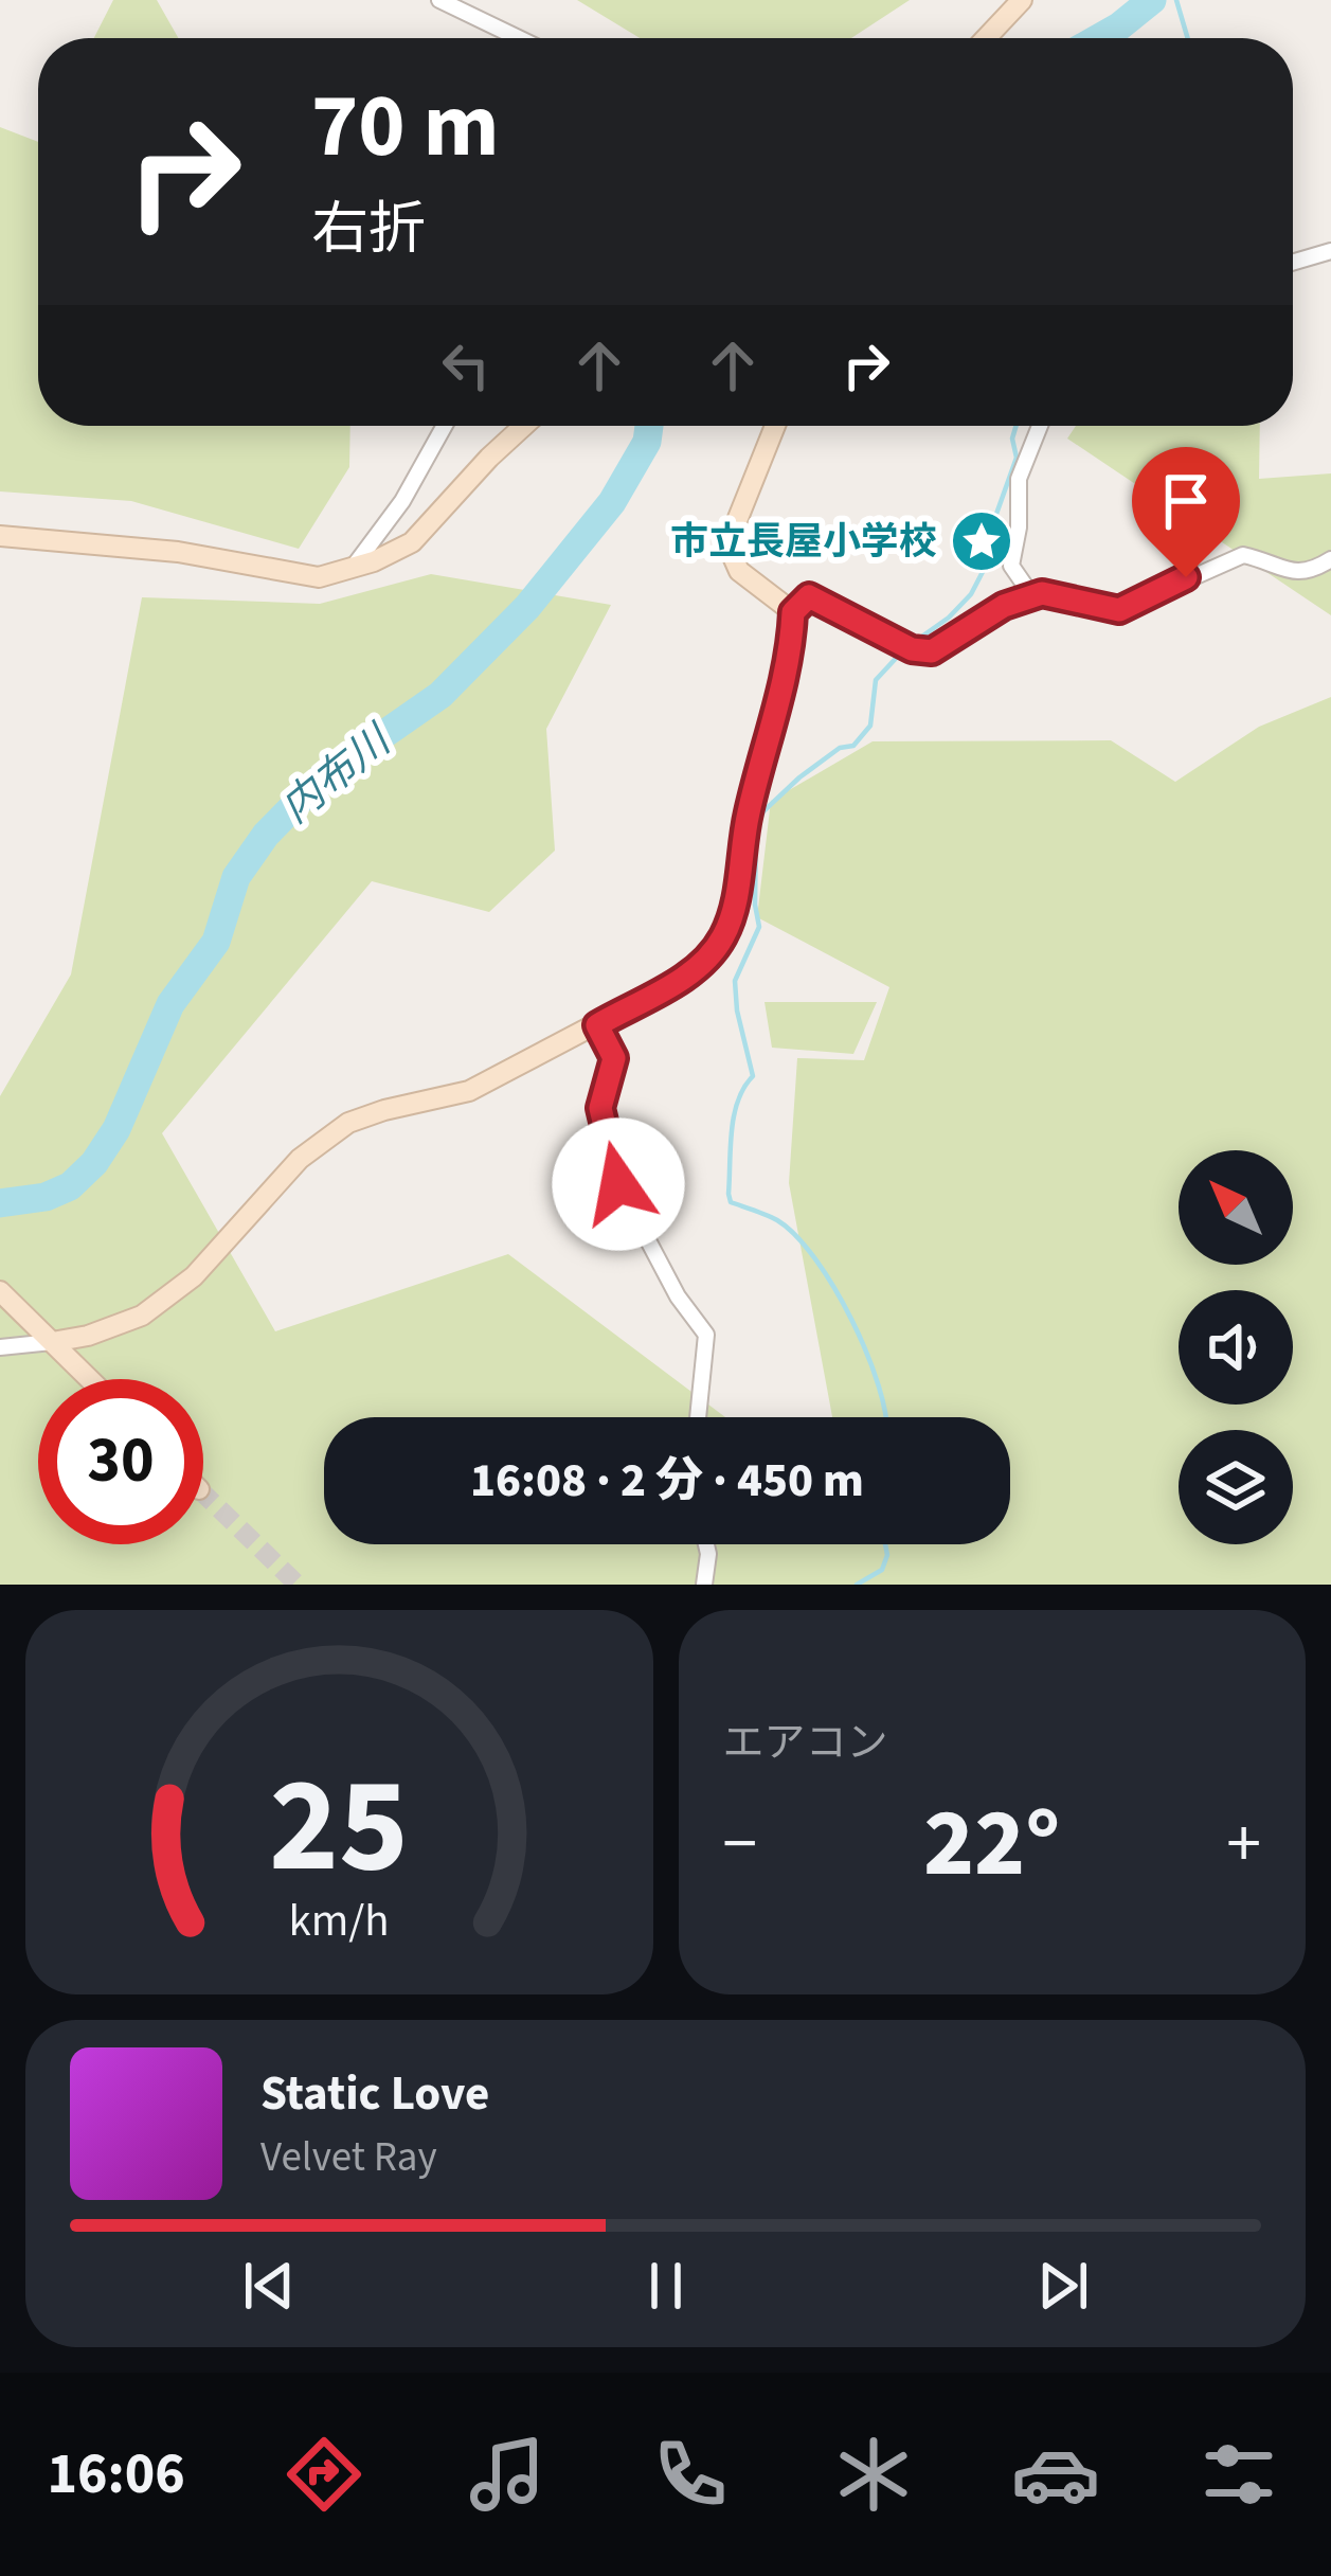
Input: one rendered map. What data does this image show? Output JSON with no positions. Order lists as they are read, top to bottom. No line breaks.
{"water":["内布川"],"places":{"place":["市立長屋小学校"]},"north":"top left","page":{"turn":["70 m","右折"],"limit":"30","trip":"16:08 · 2 分 · 450 m","tile":"エアコン","heat":["−","22°","+"],"song":["Static Love","Velvet Ray"],"tabs":"16:06","gauge":["25","km/h"]}}
